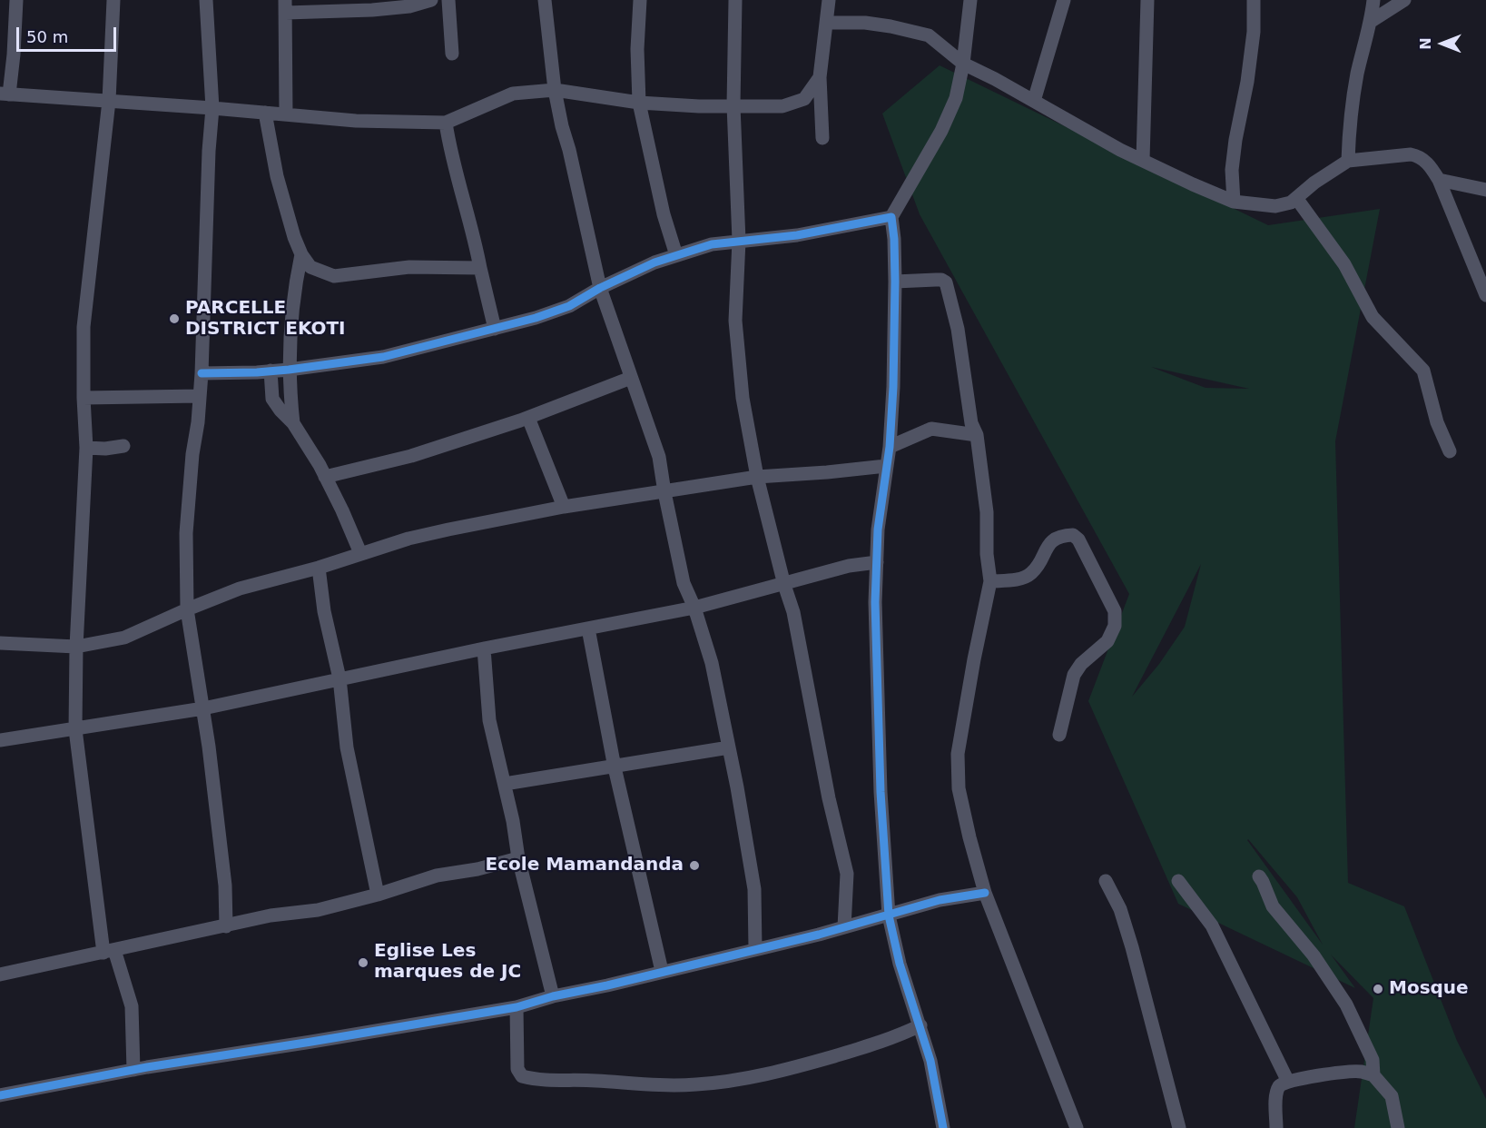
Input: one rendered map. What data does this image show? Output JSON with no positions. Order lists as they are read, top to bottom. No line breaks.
{"places":["PARCELLE DISTRICT EKOTI","Ecole Mamandanda","Eglise Les marques de JC","Mosque"],"scale_bar":"50 m","north":"left"}
